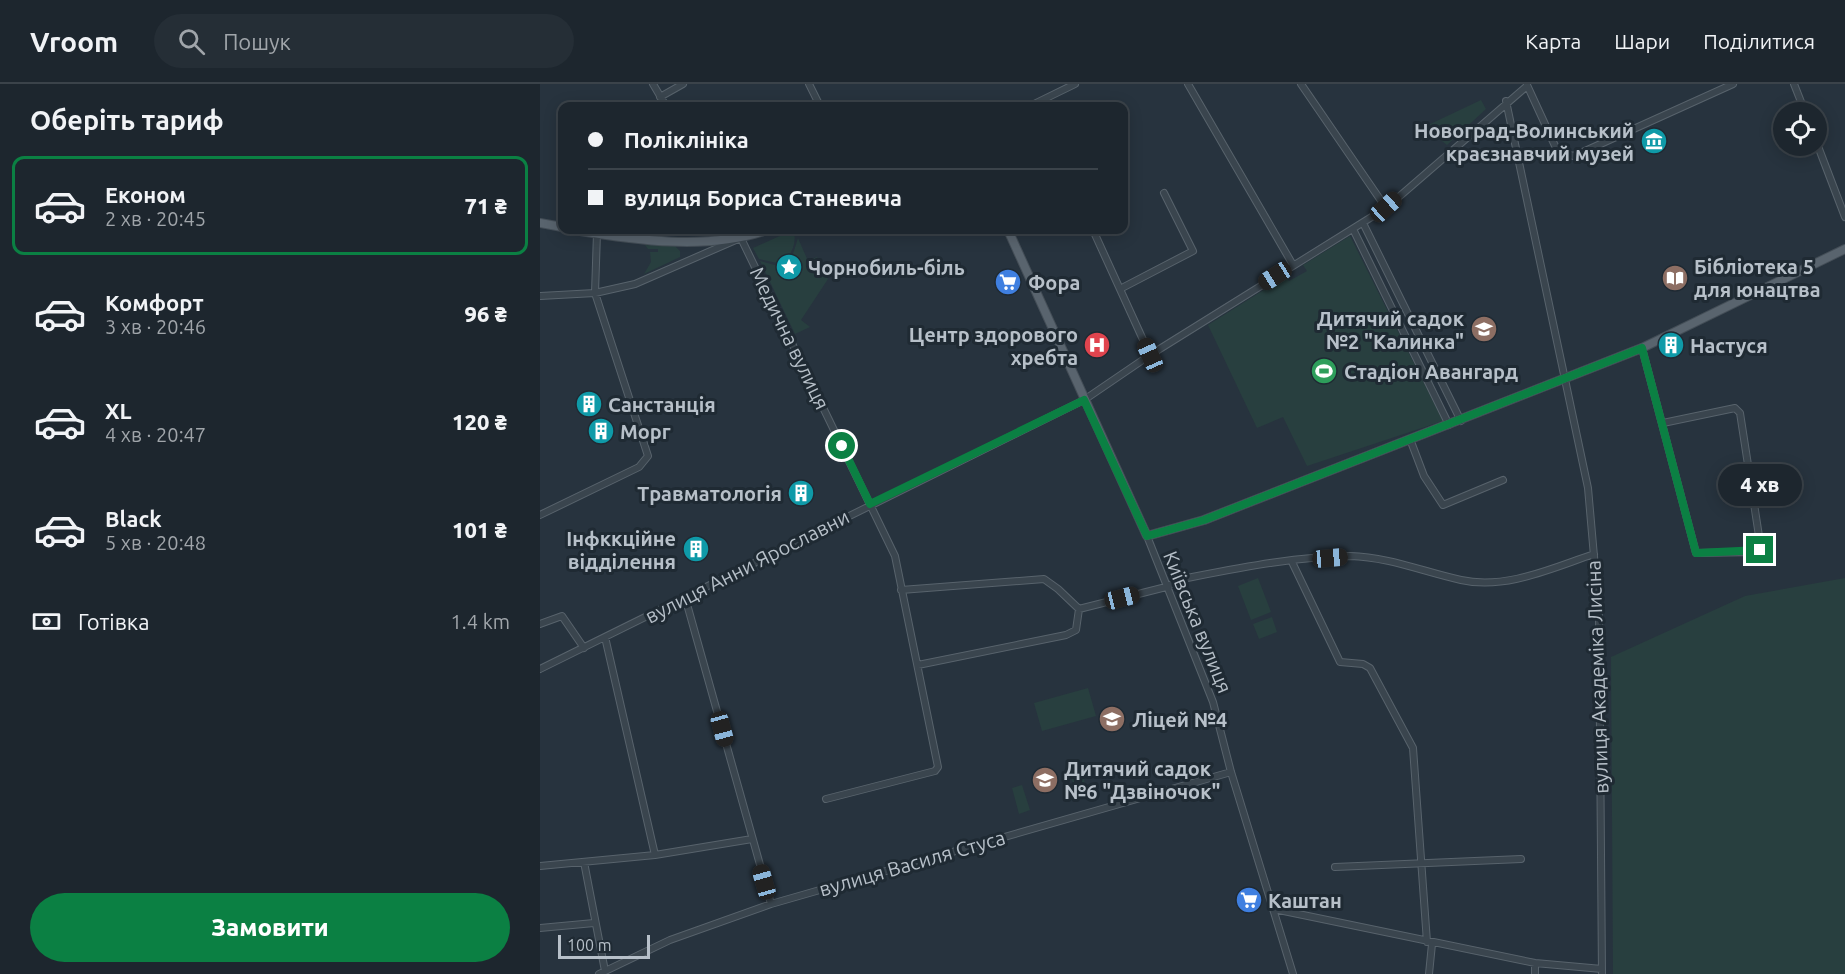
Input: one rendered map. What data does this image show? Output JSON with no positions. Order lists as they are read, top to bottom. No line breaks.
{"streets":{"main road":["Київська вулиця"],"street":["Медична вулиця","вулиця Анни Ярославни","вулиця Академіка Лисіна","вулиця Василя Стуса"]},"crossings":[["Медична вулиця","вулиця Анни Ярославни"],["вулиця Анни Ярославни","Київська вулиця"],["вулиця Анни Ярославни","вулиця Академіка Лисіна"],["Київська вулиця","вулиця Василя Стуса"]],"places":{"museum":["Новоград-Волинський краєзнавчий музей"],"place":["Чорнобиль-біль"],"library":["Бібліотека 5 для юнацтва"],"supermarket":["Фора","Каштан"],"school or university":["Дитячий садок №2 \"Калинка\"","Ліцей №4","Дитячий садок №6 \"Дзвіночок\""],"hospital":["Центр здорового хребта"],"building":["Настуся","Санстанція","Морг","Травматологія","Інфккційне відділення"],"sports":["Стадіон Авангард"]},"scale_bar":"100 m","page":{"header":"Vroom","search":"Пошук","nav":["Карта","Шари","Поділитися"],"heading":"Оберіть тариф","banner":["Поліклініка","вулиця Бориса Станевича"],"list":[{"name":"Економ","note":"2 хв · 20:45","value":"71 ₴"},{"name":"Комфорт","note":"3 хв · 20:46","value":"96 ₴"},{"name":"XL","note":"4 хв · 20:47","value":"120 ₴"},{"name":"Black","note":"5 хв · 20:48","value":"101 ₴"}],"bubble":"4 хв","pay":["Готівка","1.4 km"],"buttons":"Замовити","scale":"100 m"}}
